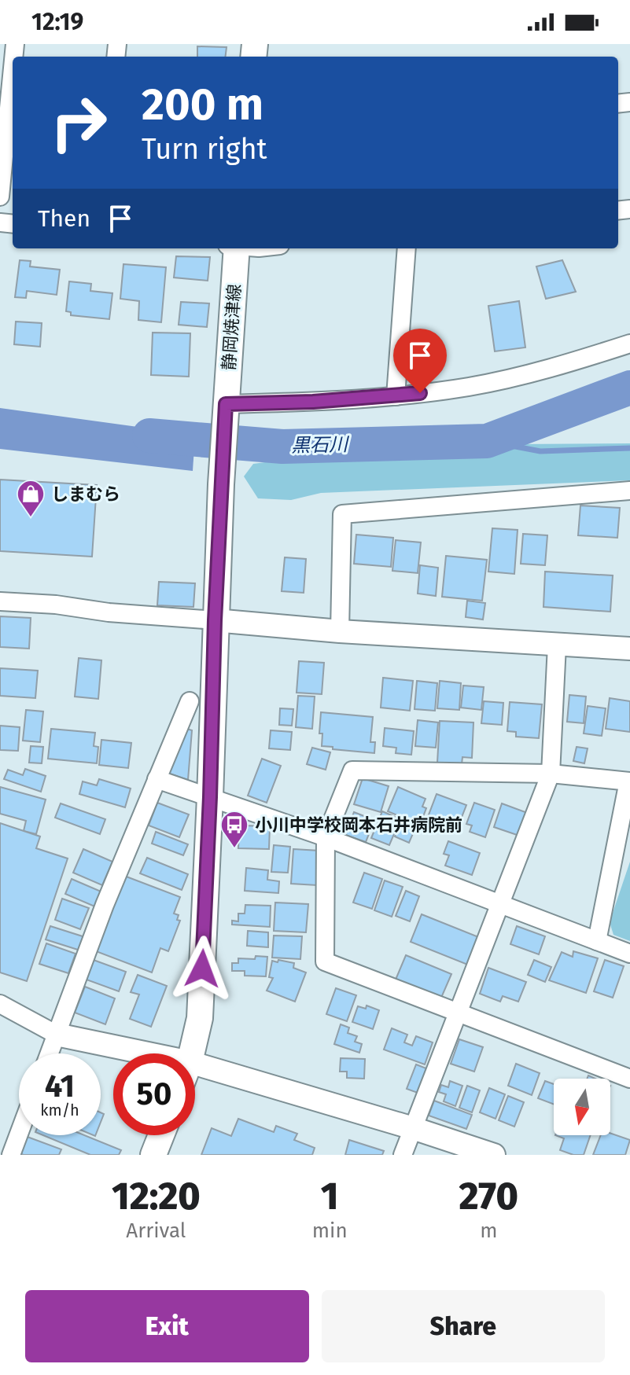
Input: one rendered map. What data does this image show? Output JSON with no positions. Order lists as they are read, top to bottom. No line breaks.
{"streets":{"main road":["静岡焼津線"]},"water":["黒石川"],"places":{"shop":["しまむら"],"bus stop":["小川中学校岡本石井病院前"]},"north":"bottom","page":{"status":"12:19","turn":["200 m","Turn right"],"then":"Then","speed":"41 km/h","limit":"50","eta":["12:20","Arrival","1","min","270","m"],"buttons":["Exit","Share"]}}
